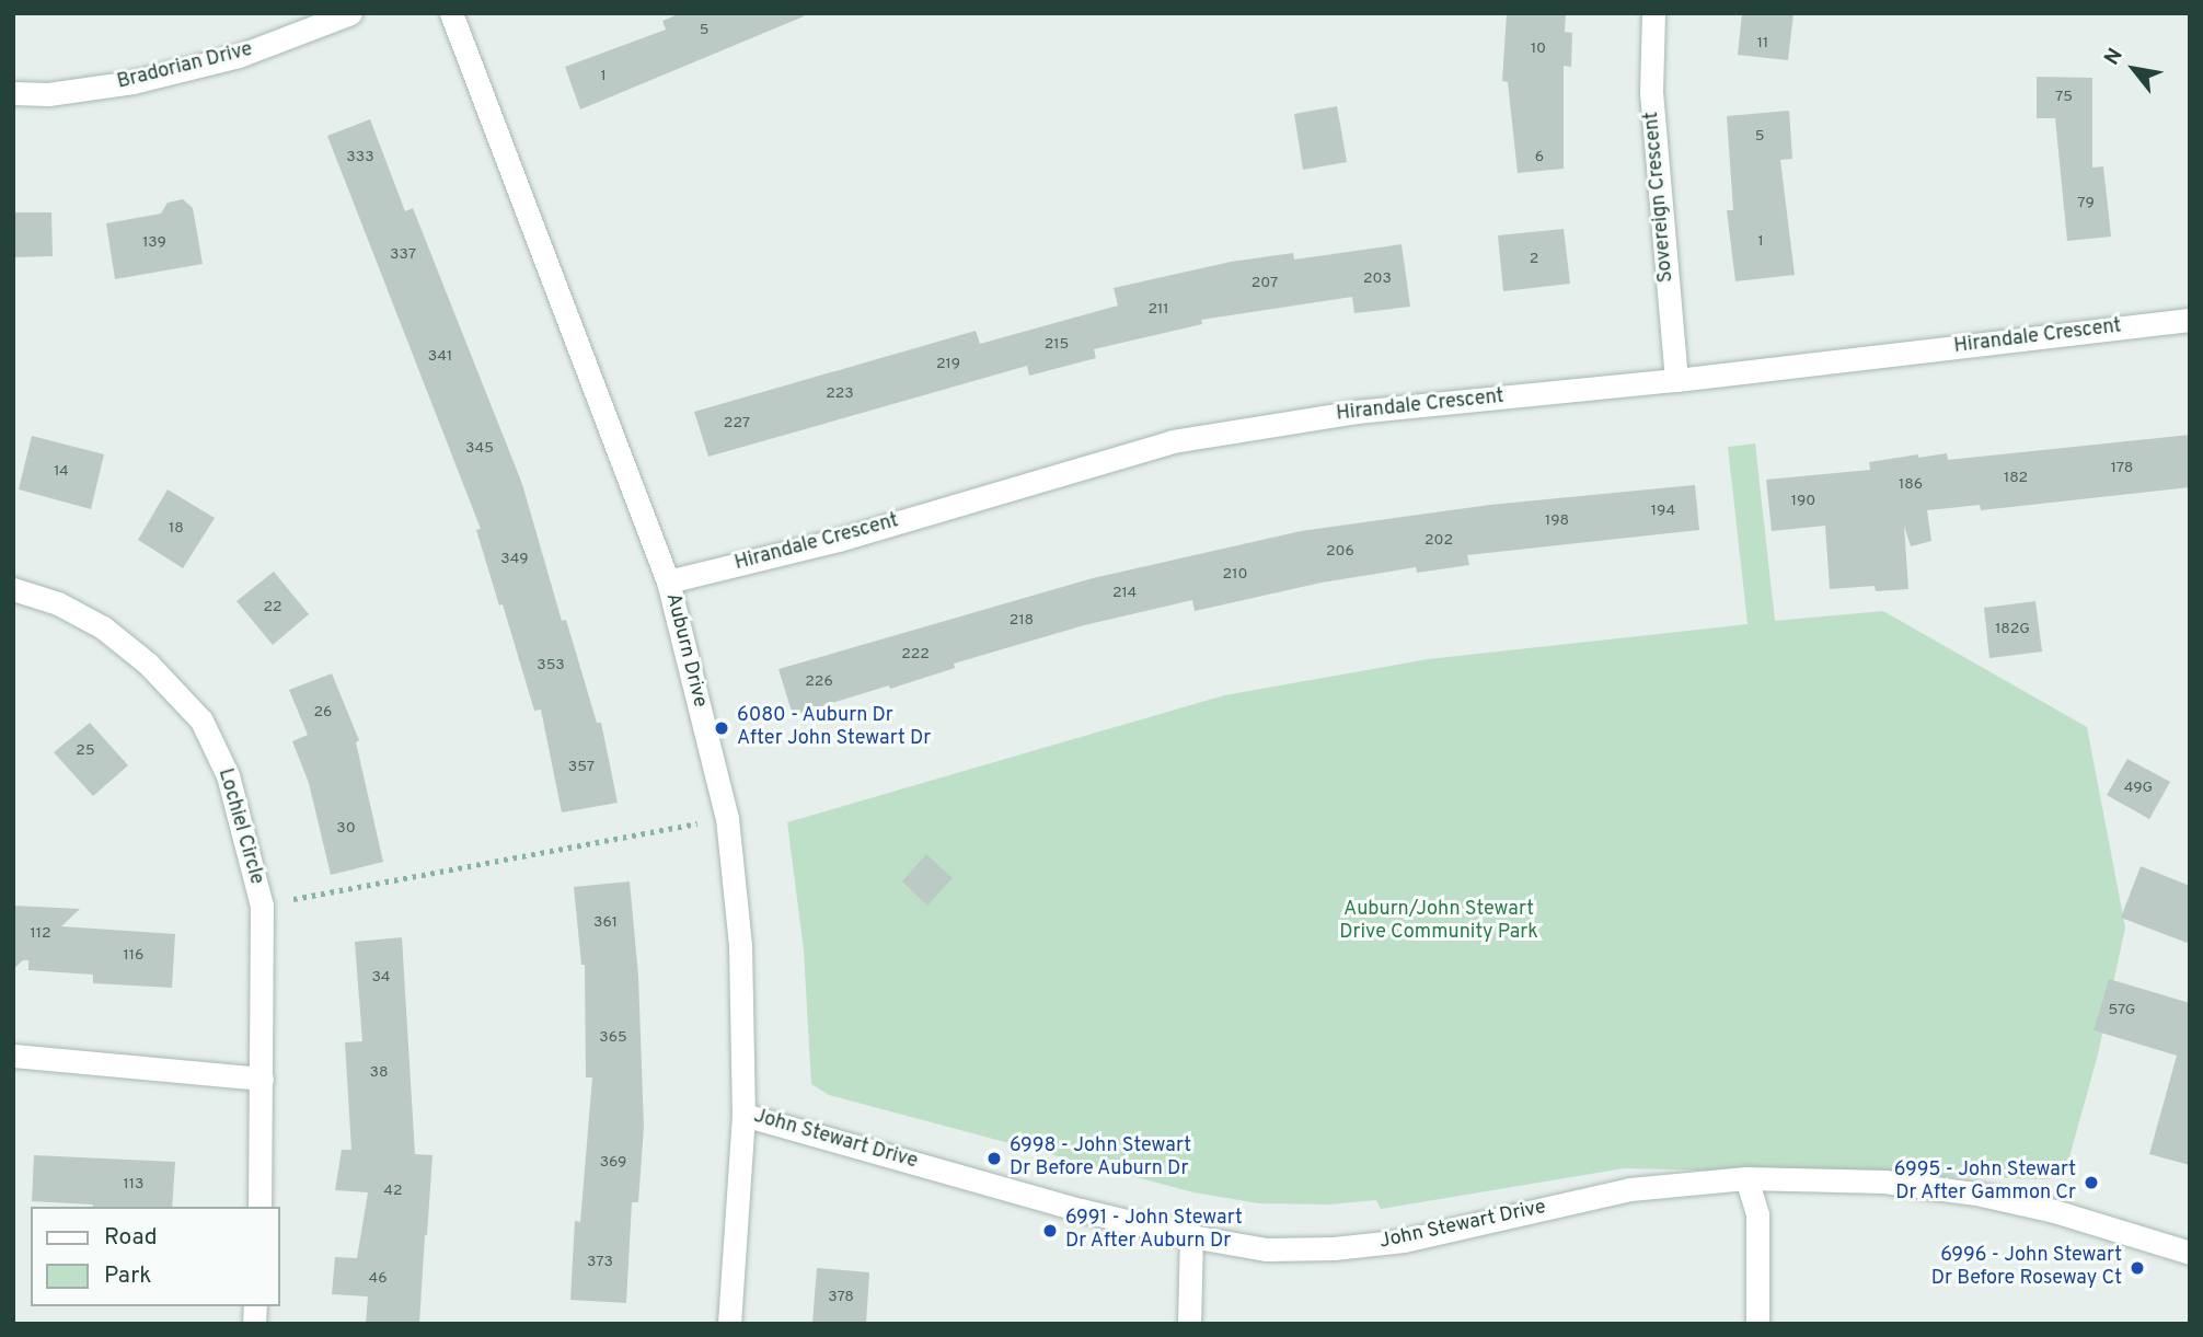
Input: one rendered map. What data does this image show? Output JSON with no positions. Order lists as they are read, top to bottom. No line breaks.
{"streets":{"street":["Bradorian Drive","Sovereign Crescent","Hirandale Crescent","Auburn Drive","Lochiel Circle","John Stewart Drive"]},"crossings":[["Sovereign Crescent","Hirandale Crescent"],["Hirandale Crescent","Auburn Drive"],["Auburn Drive","John Stewart Drive"]],"parks":["Auburn/John Stewart Drive Community Park"],"places":["6080 - Auburn Dr After John Stewart Dr","6998 - John Stewart Dr Before Auburn Dr","6995 - John Stewart Dr After Gammon Cr","6991 - John Stewart Dr After Auburn Dr","6996 - John Stewart Dr Before Roseway Ct"],"house_numbers":["5","11","10","1","75","5","333","6","79","1","139","337","2","203","207","211","215","341","219","223","227","345","178","14","182","186","190","194","198","18","202","206","349","210","214","22","218","182G","222","353","226","26","25","357","49G","30","361","112","116","34","57G","365","38","369","113","42","373","46","378"],"legend":["Road","Park"],"north":"top left"}
